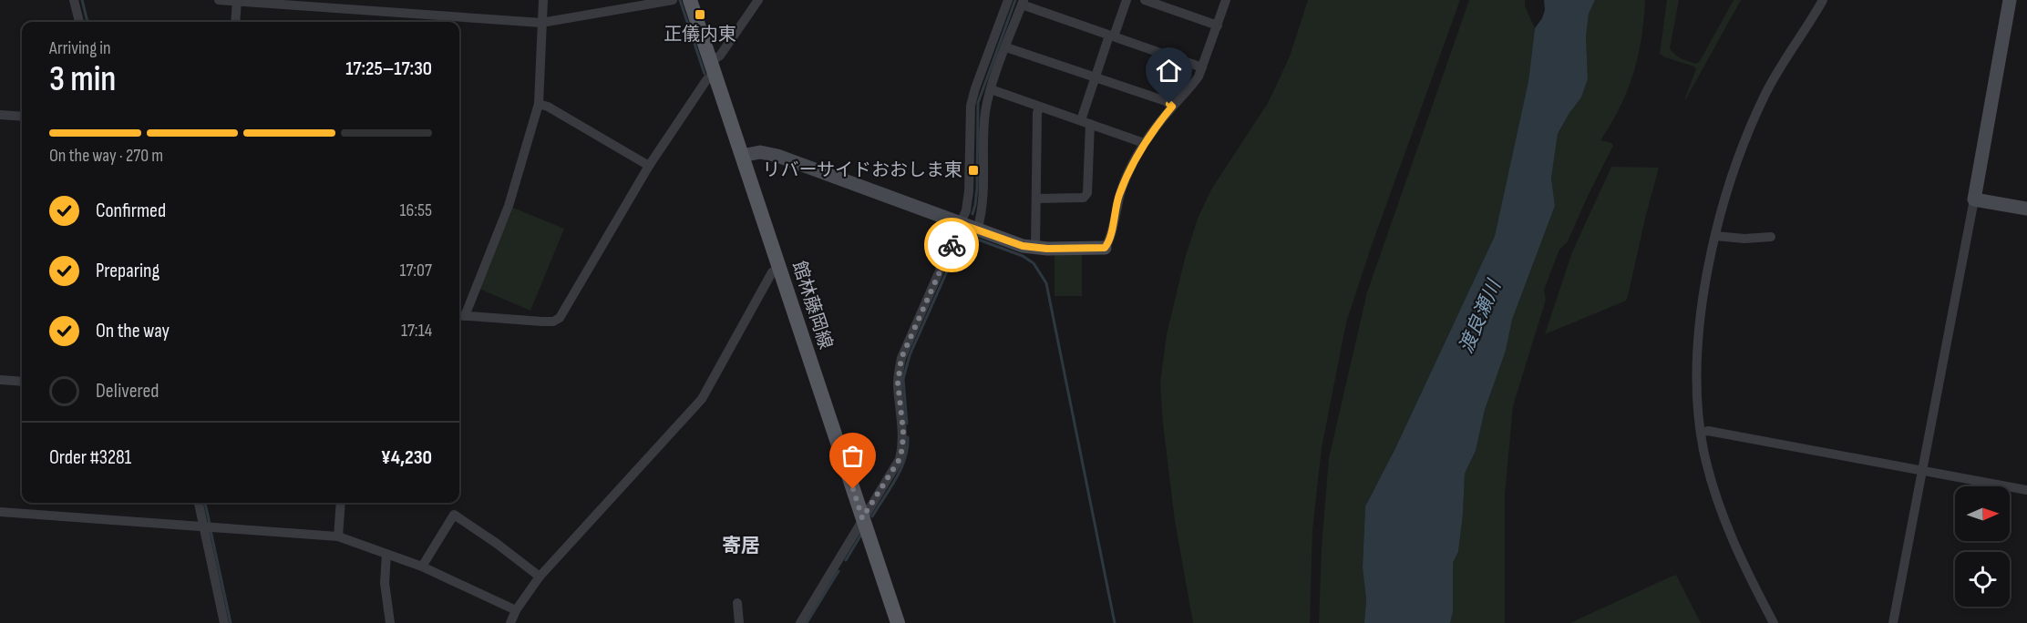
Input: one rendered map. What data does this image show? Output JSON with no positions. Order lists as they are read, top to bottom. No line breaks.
{"streets":{"main road":["館林藤岡線"]},"districts":["寄居"],"water":["渡良瀬川"],"places":{"transit":["正儀内東","リバーサイドおおしま東"]},"north":"right","page":{"heading":["3 min","Arriving in","17:25–17:30"],"panel":["Order #3281","¥4,230"],"bar":"On the way · 270 m","list":[["Confirmed","16:55"],["Preparing","17:07"],["On the way","17:14"],"Delivered"]}}
